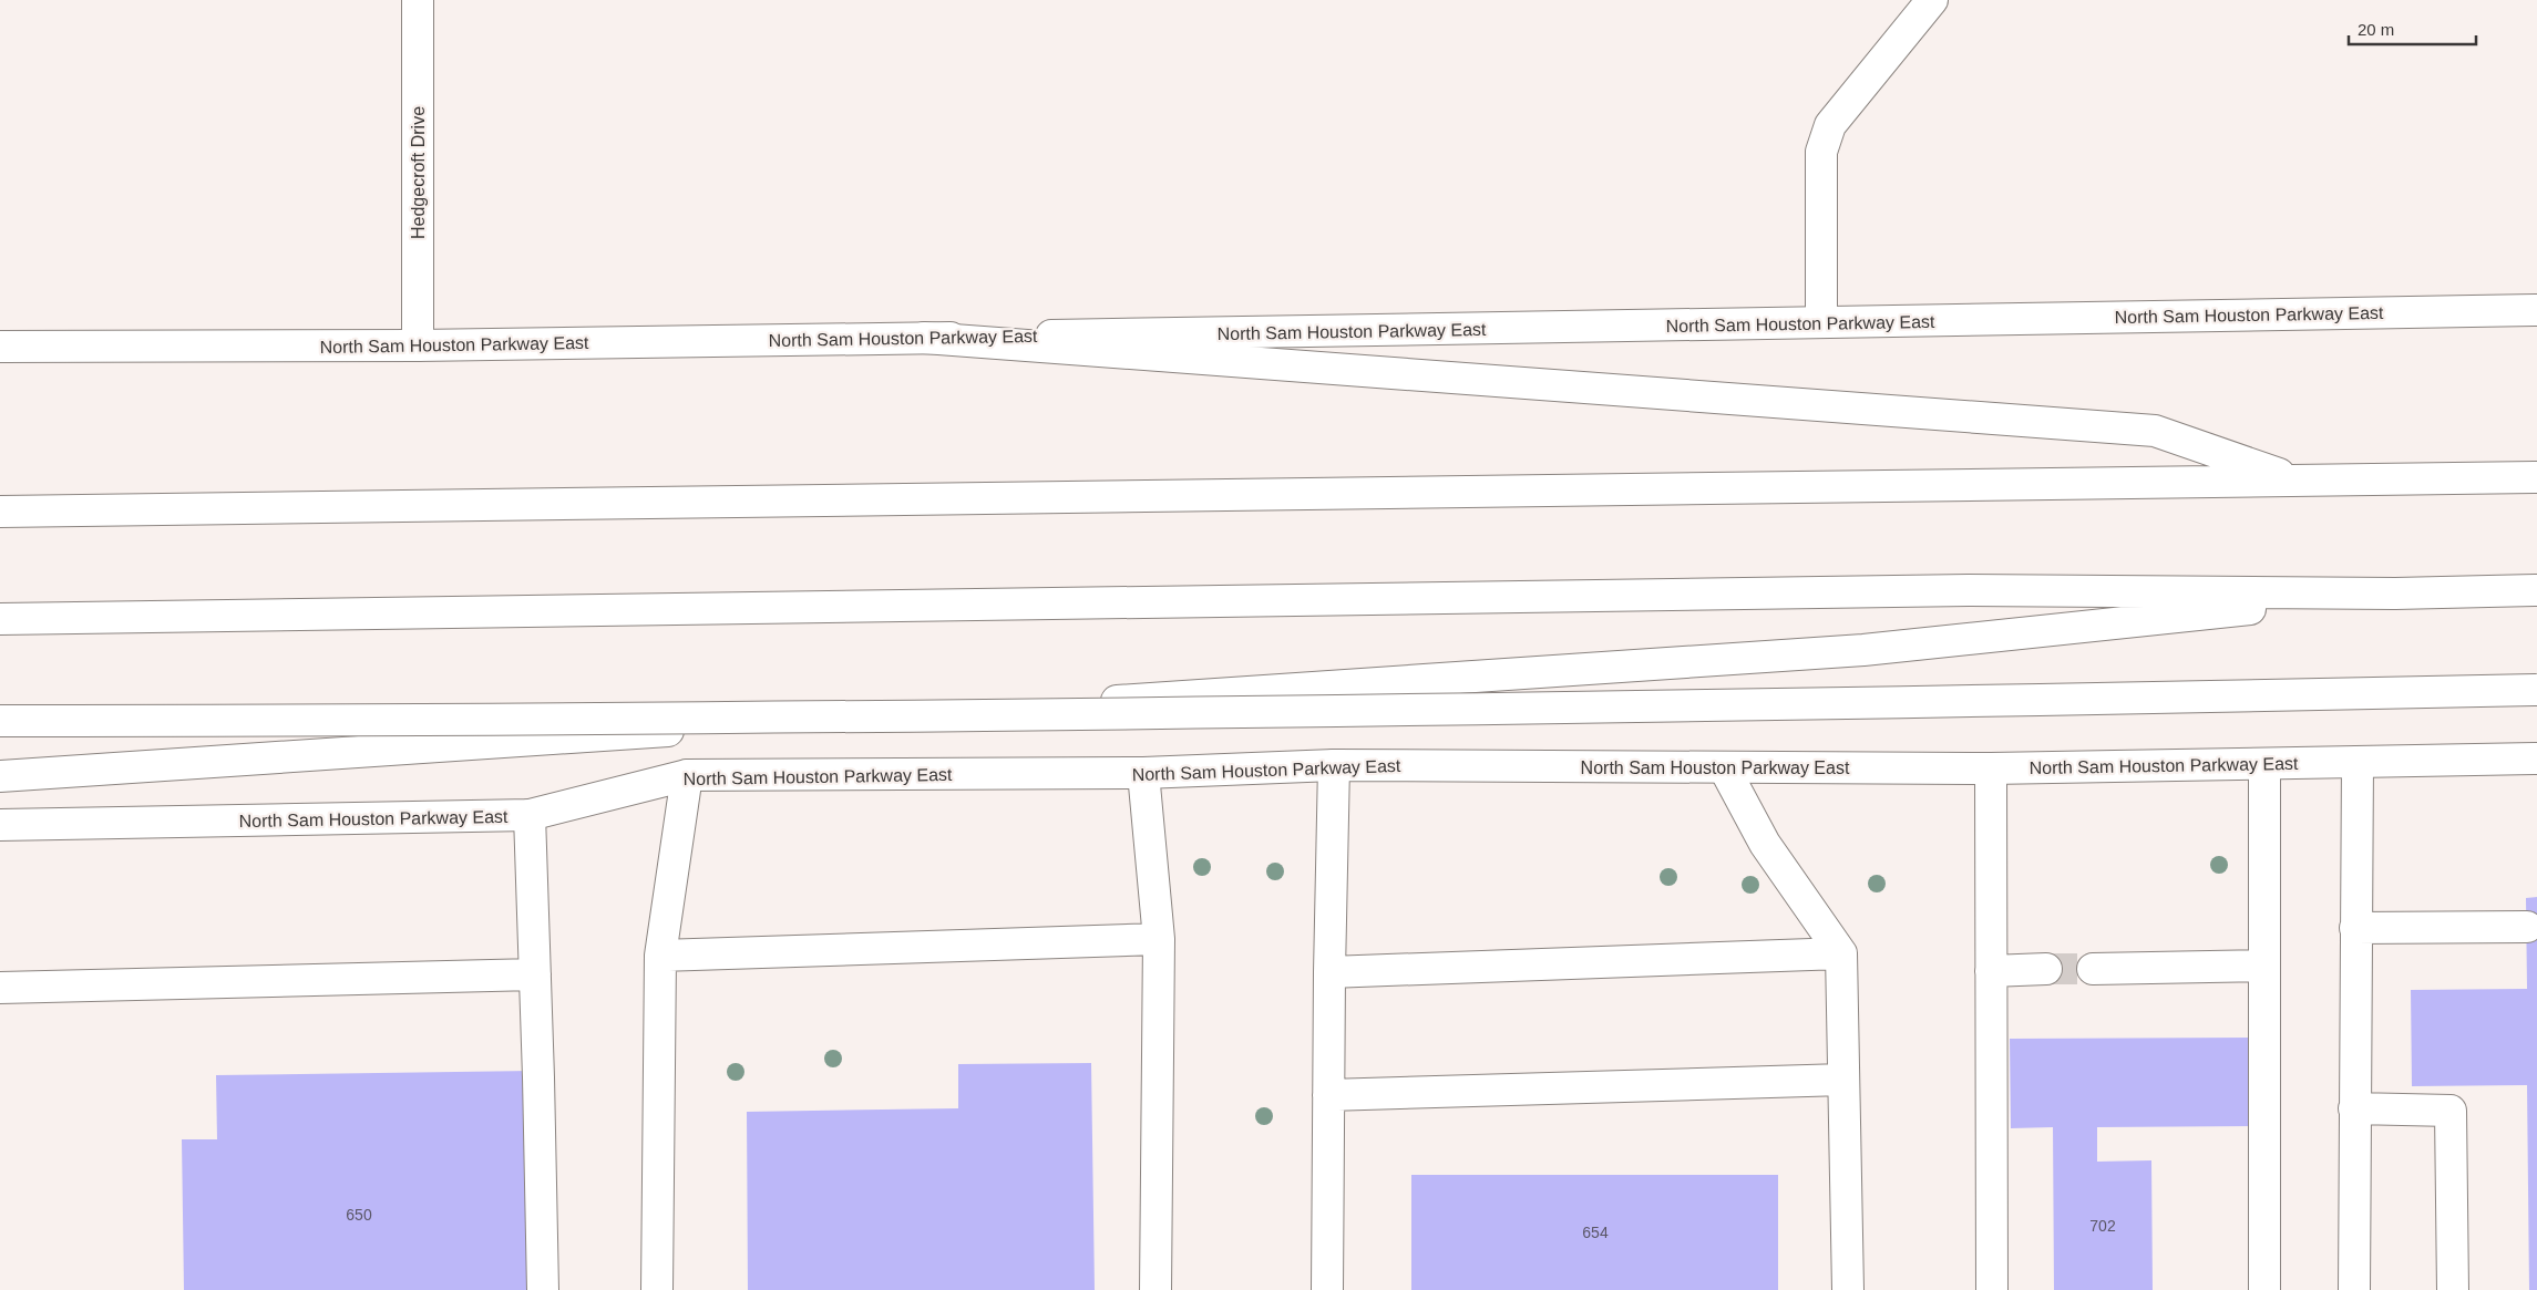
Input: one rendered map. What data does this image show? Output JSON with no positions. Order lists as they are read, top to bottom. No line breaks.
{"streets":{"main road":["Hedgecroft Drive","North Sam Houston Parkway East"]},"crossings":[["Hedgecroft Drive","North Sam Houston Parkway East"]],"house_numbers":["650","702","654"],"scale_bar":"20 m"}
